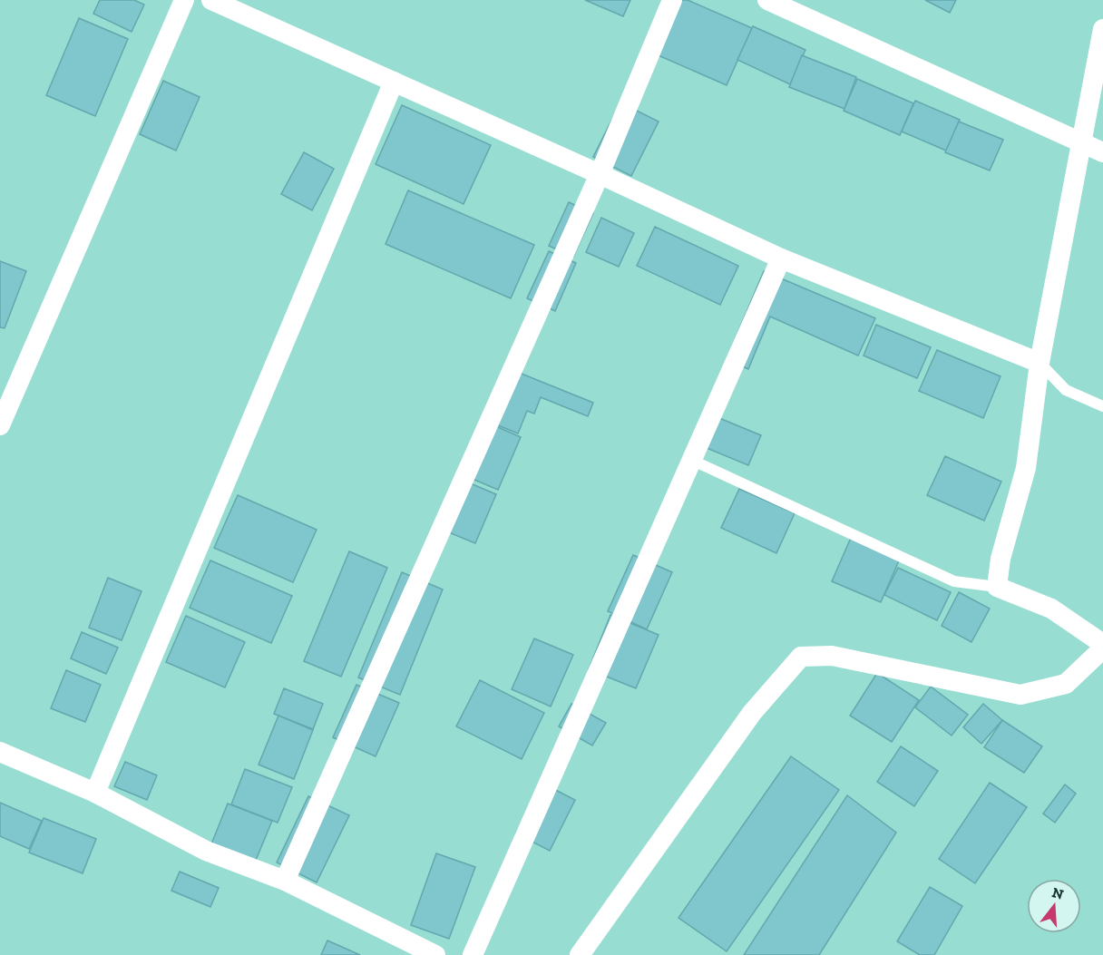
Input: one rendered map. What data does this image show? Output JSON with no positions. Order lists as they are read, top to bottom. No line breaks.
{"north":"top"}
